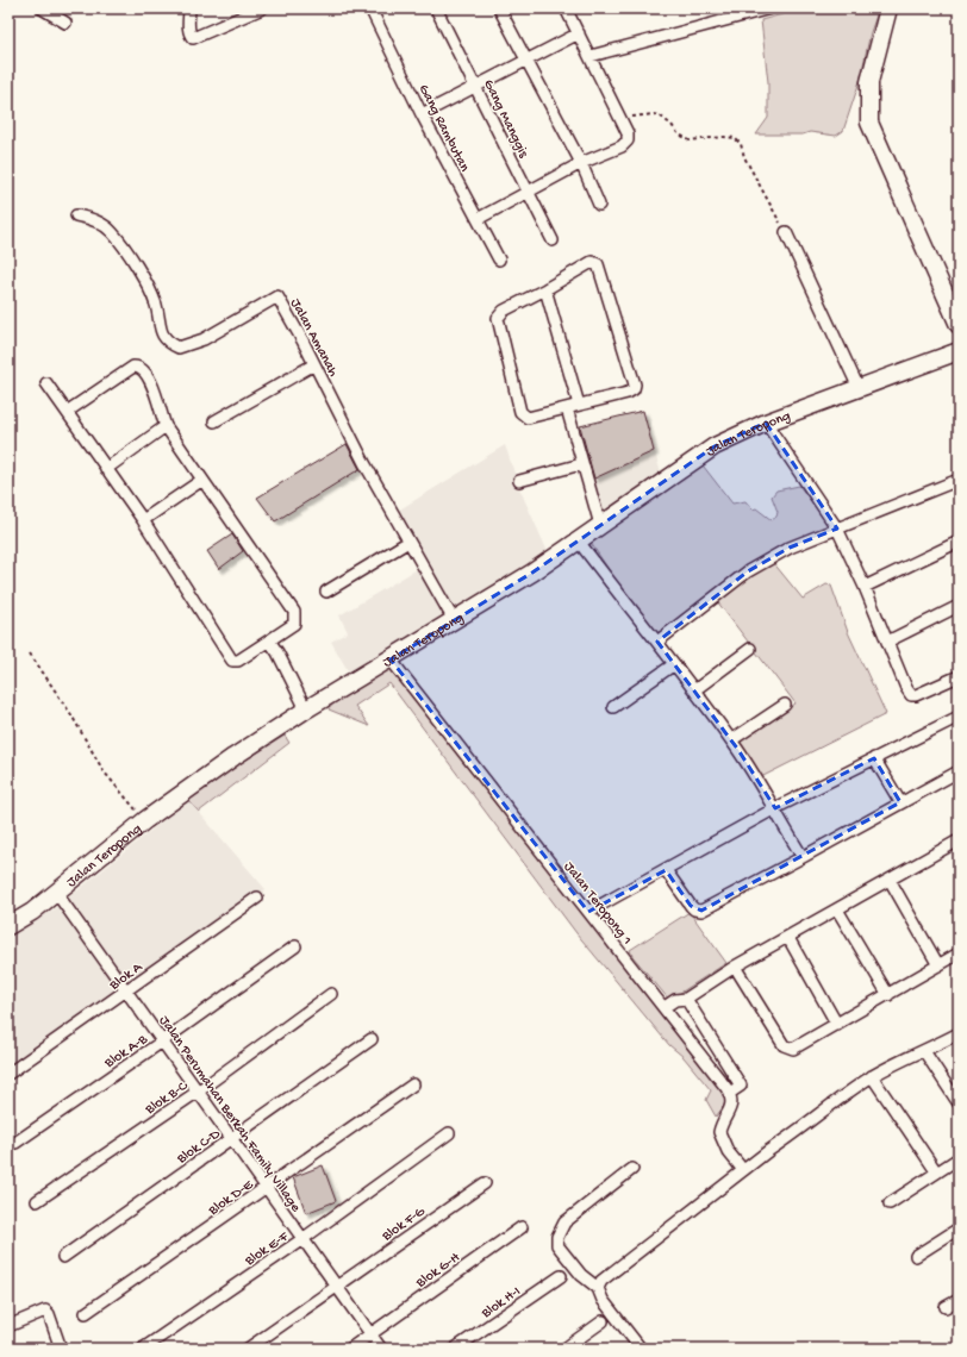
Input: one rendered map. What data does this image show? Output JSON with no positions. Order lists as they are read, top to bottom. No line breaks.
{"streets":{"main road":["Jalan Teropong"],"street":["Gang Manggis","Gang Rambutan","Jalan Amanah","Jalan Teropong 1","Blok A","Blok A-B","Blok B-C","Jalan Perumahan Berkah Family Village","Blok C-D","Blok D-E","Blok F-G","Blok E-F","Blok G-H","Blok H-I"]},"crossings":[["Jalan Amanah","Jalan Teropong"],["Jalan Teropong","Jalan Teropong 1"],["Jalan Teropong","Jalan Perumahan Berkah Family Village"],["Blok A","Jalan Perumahan Berkah Family Village"],["Blok A-B","Jalan Perumahan Berkah Family Village"],["Blok B-C","Jalan Perumahan Berkah Family Village"],["Jalan Perumahan Berkah Family Village","Blok C-D"],["Jalan Perumahan Berkah Family Village","Blok D-E"],["Jalan Perumahan Berkah Family Village","Blok F-G"],["Jalan Perumahan Berkah Family Village","Blok E-F"],["Jalan Perumahan Berkah Family Village","Blok G-H"]]}
